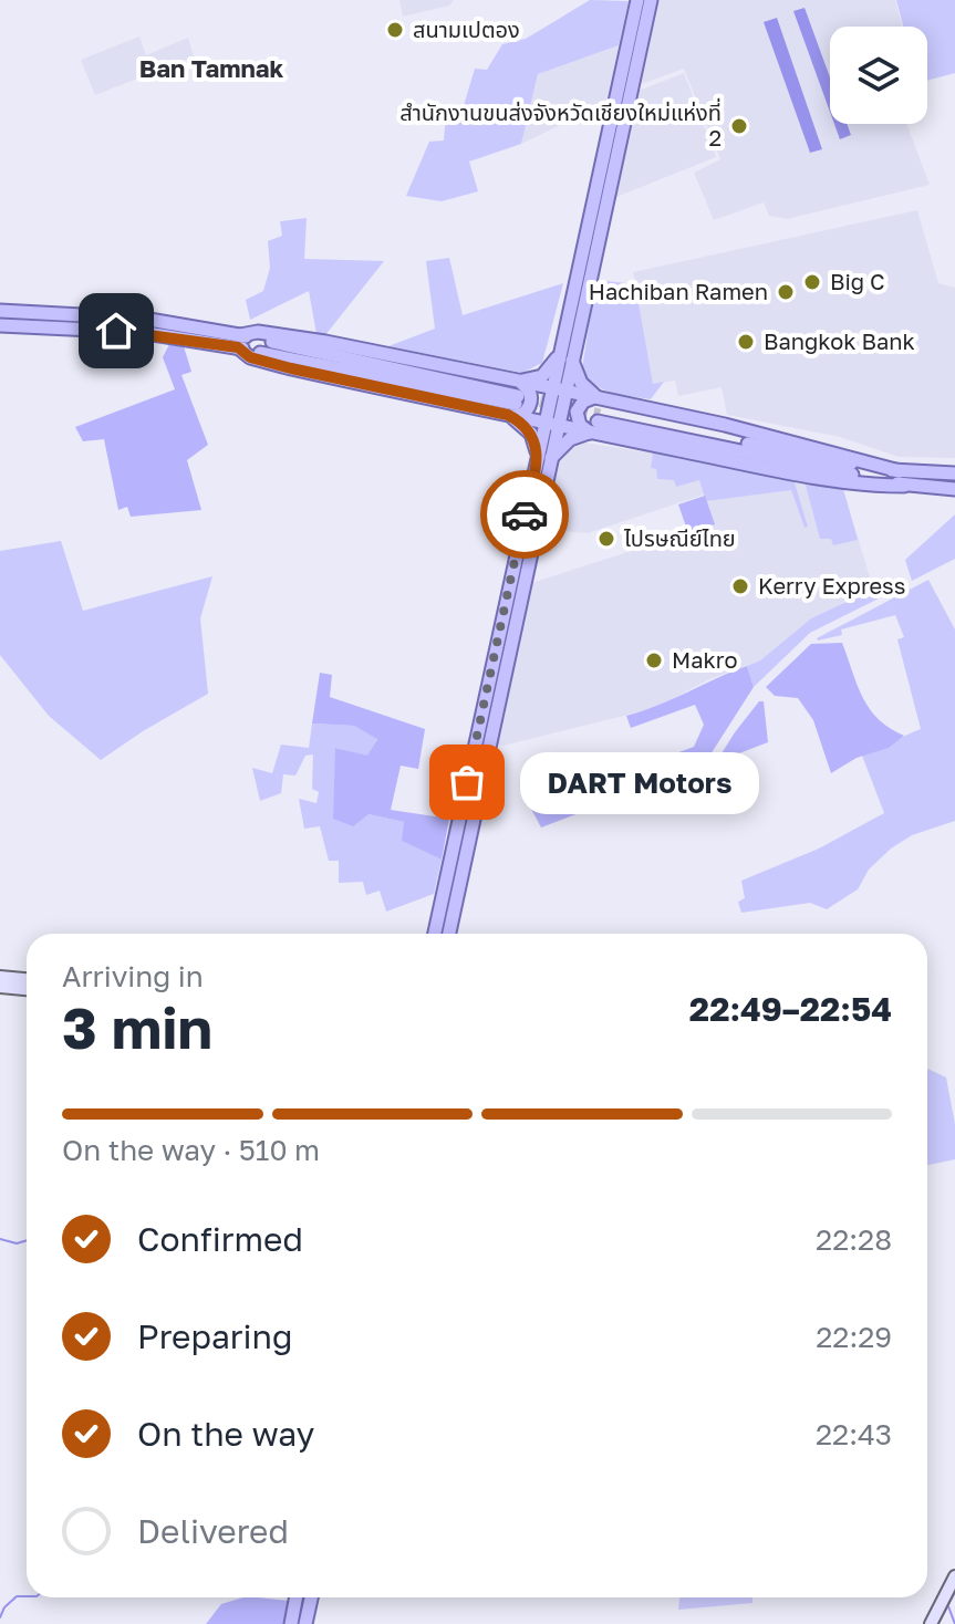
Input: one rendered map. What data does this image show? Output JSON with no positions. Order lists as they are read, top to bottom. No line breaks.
{"districts":["Ban Tamnak"],"places":["สนามเปตอง","สำนักงานขนส่งจังหวัดเชียงใหม่แห่งที่ 2","Big C","Hachiban Ramen","Bangkok Bank","ไปรษณีย์ไทย","Kerry Express","Makro","DART Motors"],"page":{"bubble":"DART Motors","heading":["3 min","Arriving in","22:49–22:54"],"bar":"On the way · 510 m","list":[["Confirmed","22:28"],["Preparing","22:29"],["On the way","22:43"],"Delivered"]}}
